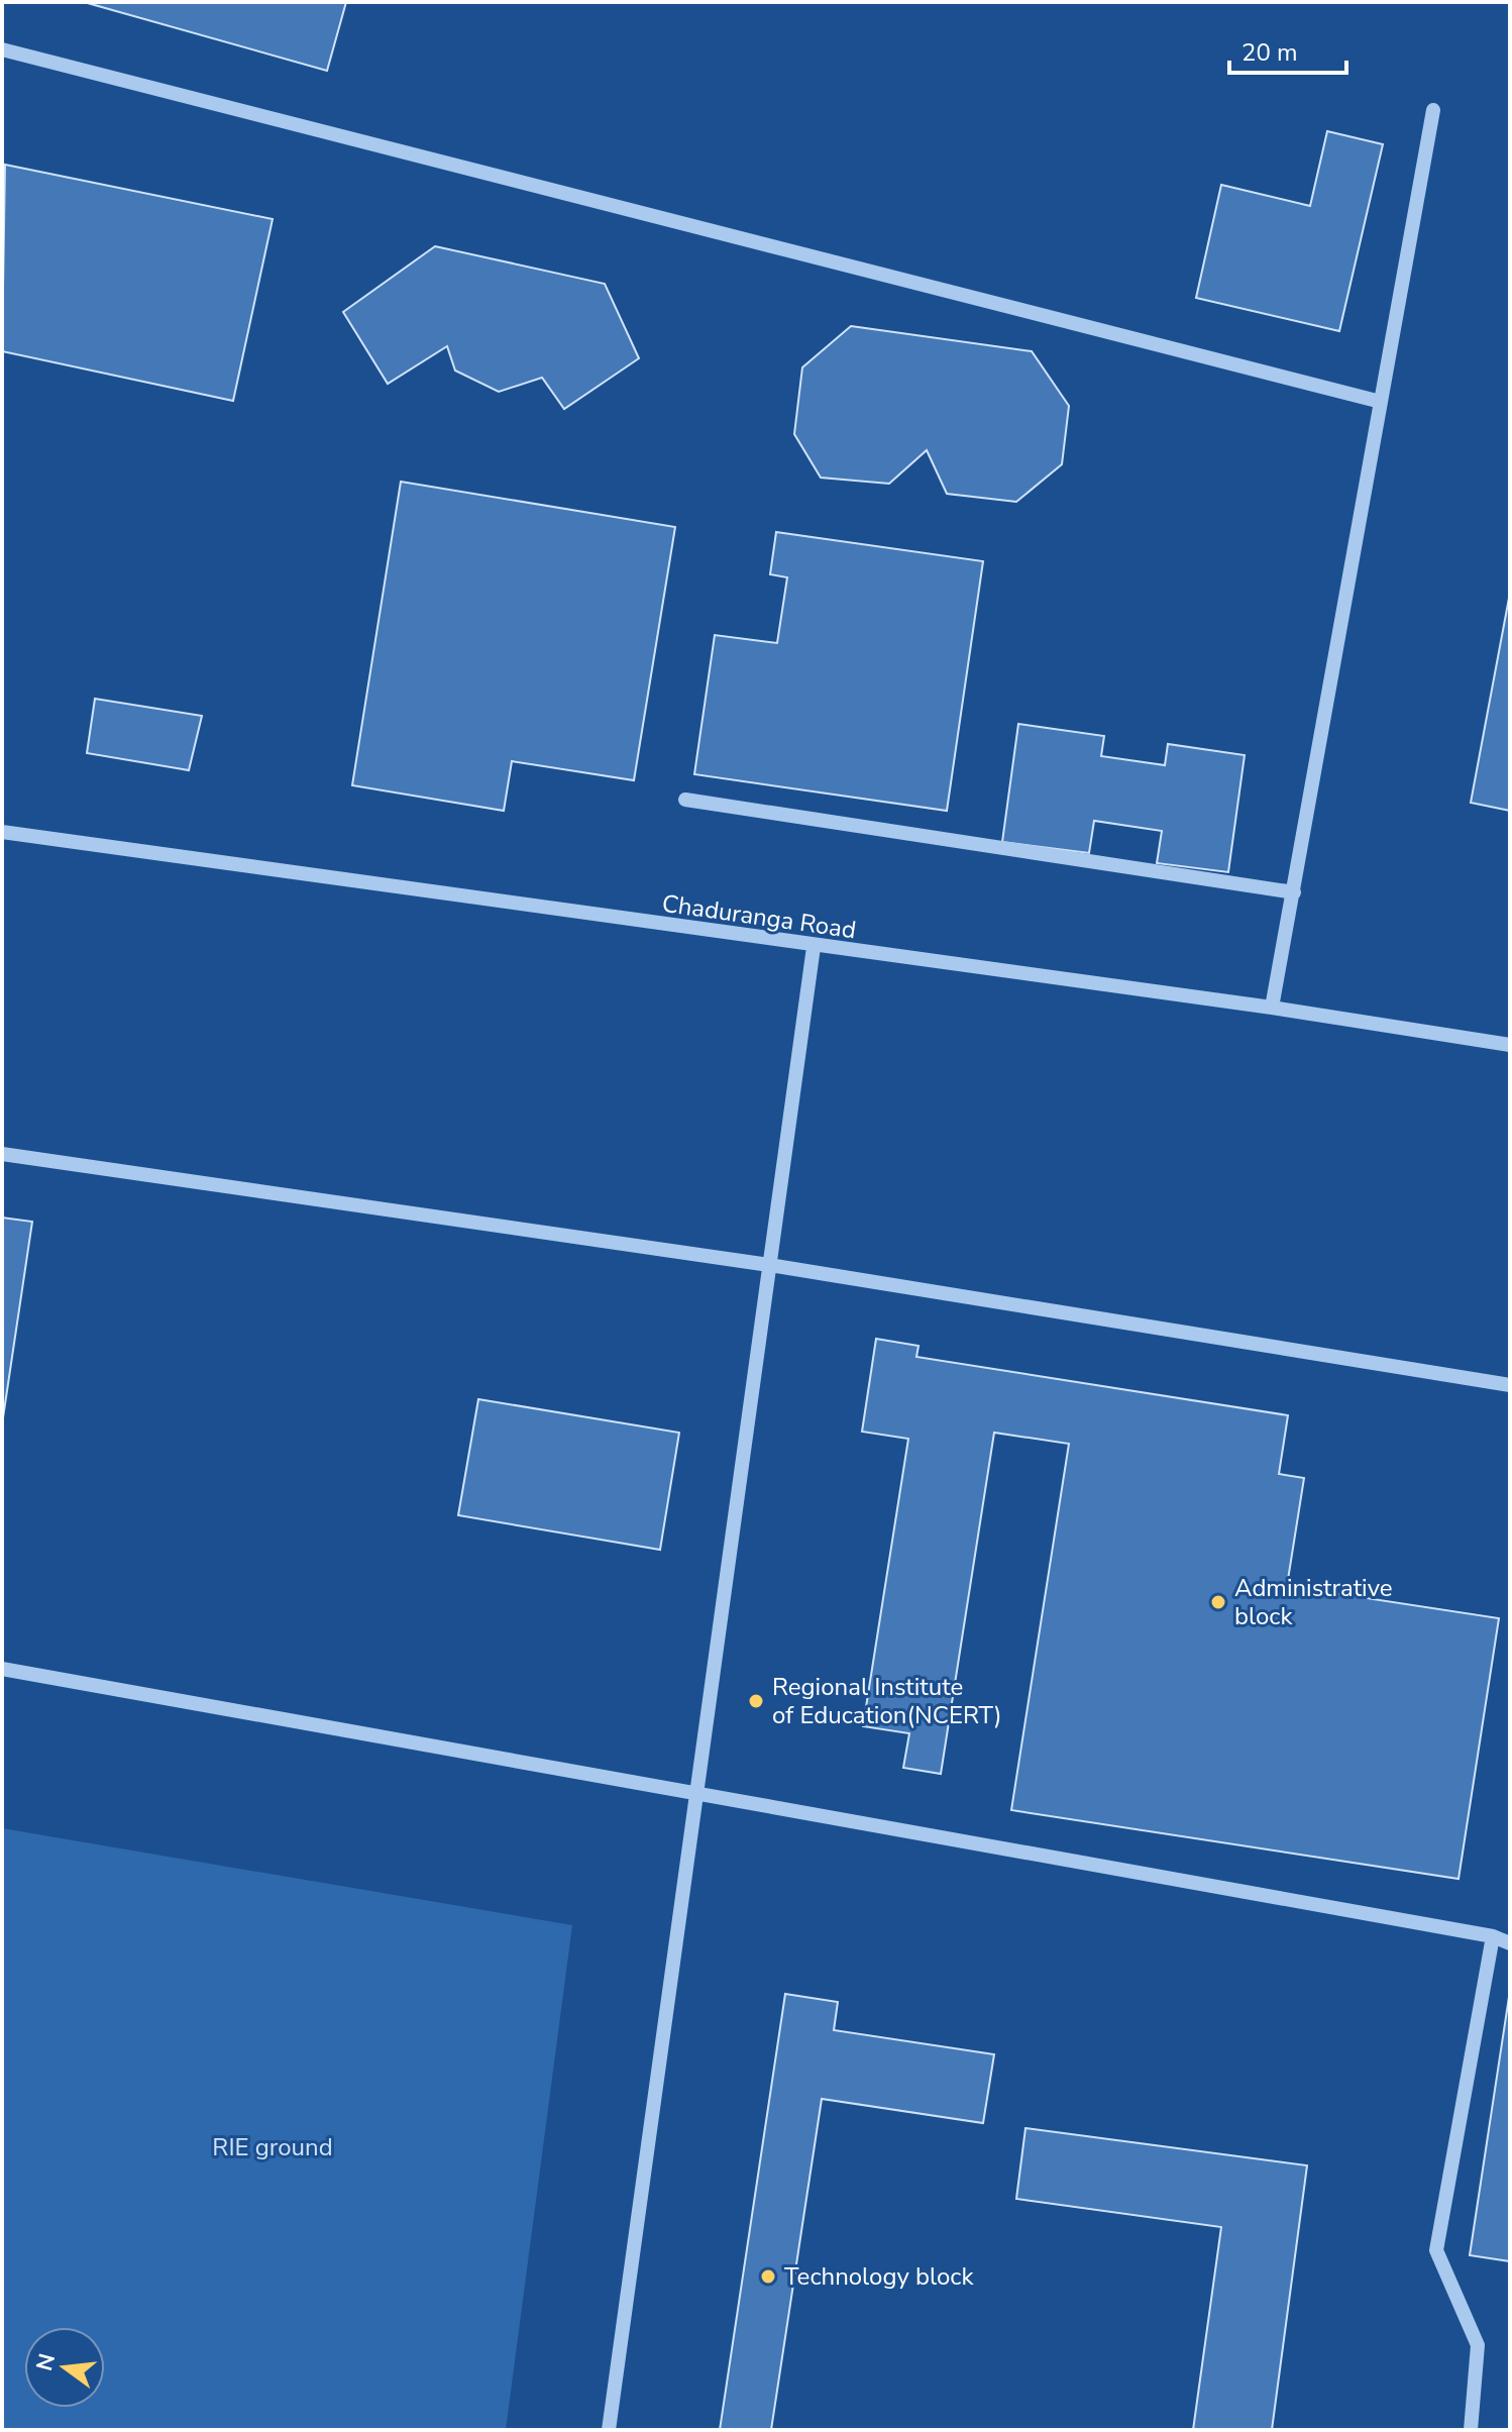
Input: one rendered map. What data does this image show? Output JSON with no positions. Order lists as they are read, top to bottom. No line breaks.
{"streets":{"street":["Chaduranga Road"]},"parks":["RIE ground"],"places":["Administrative block","Regional Institute of Education(NCERT)","Technology block"],"scale_bar":"20 m","north":"left"}
